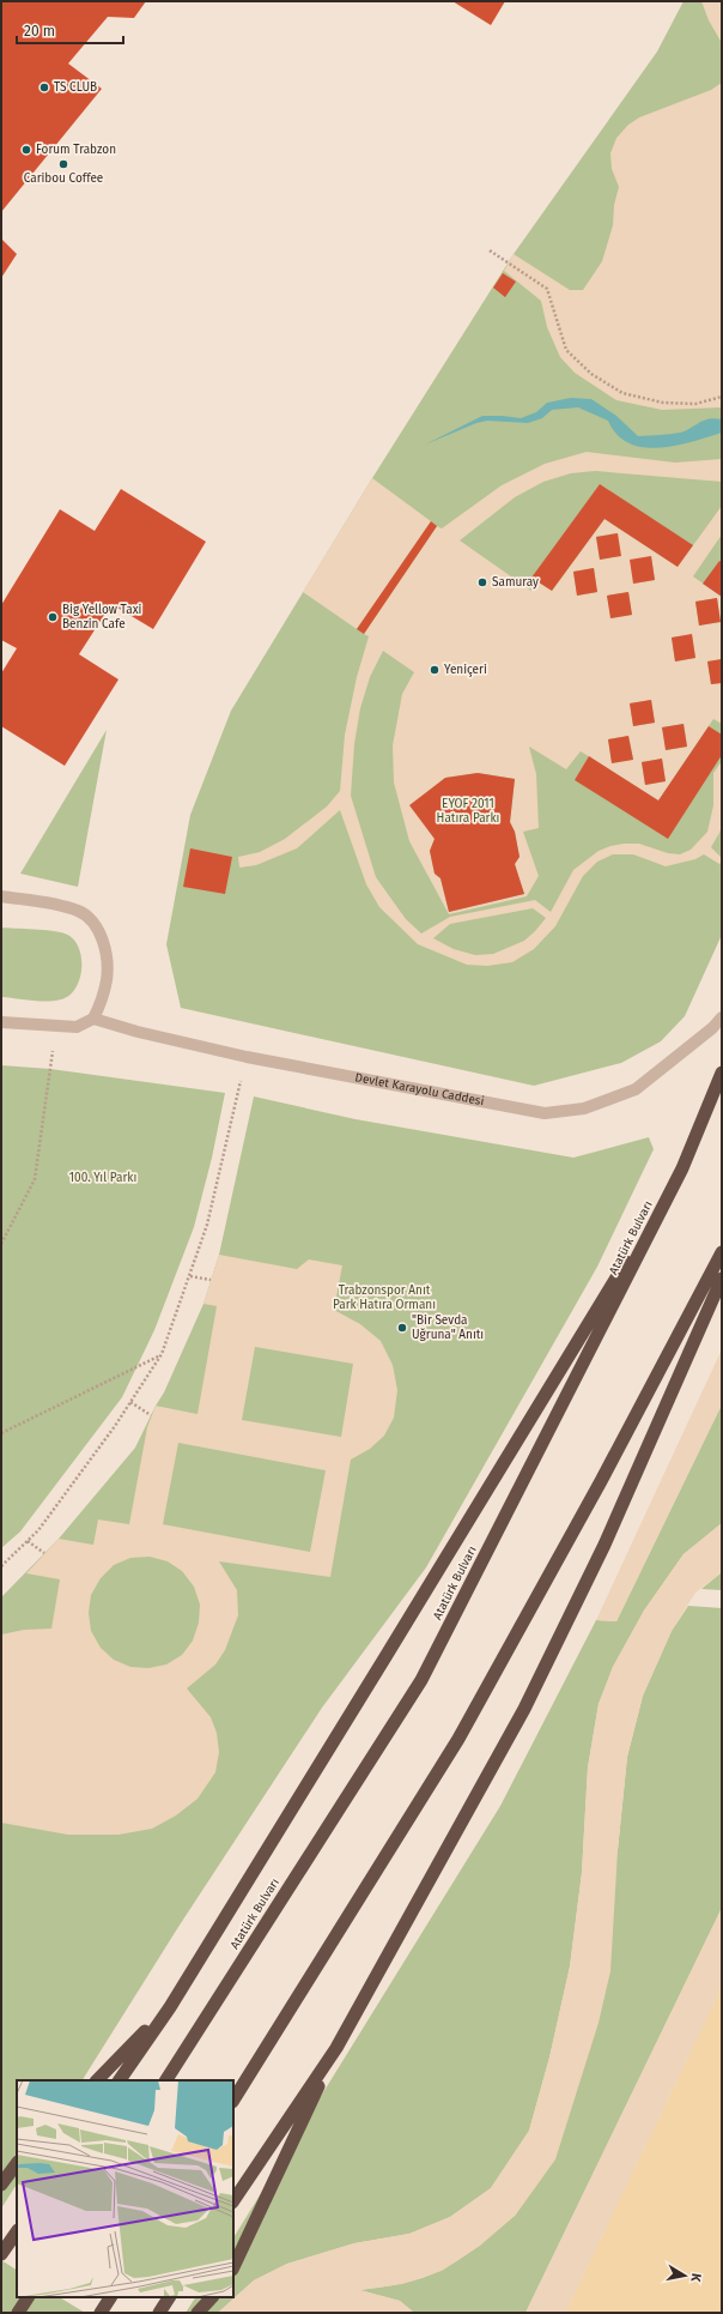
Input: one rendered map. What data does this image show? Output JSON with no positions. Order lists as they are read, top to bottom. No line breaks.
{"streets":{"highway":["Atatürk Bulvarı"],"street":["Devlet Karayolu Caddesi"]},"parks":["EYOF 2011 Hatıra Parkı","100. Yıl Parkı","Trabzonspor Anıt Park Hatıra Ormanı"],"places":["TS CLUB","Forum Trabzon","Caribou Coffee","Samuray","Big Yellow Taxi Benzin Cafe","Yeniçeri","\"Bir Sevda Uğruna\" Anıtı"],"scale_bar":"20 m","north":"right"}
